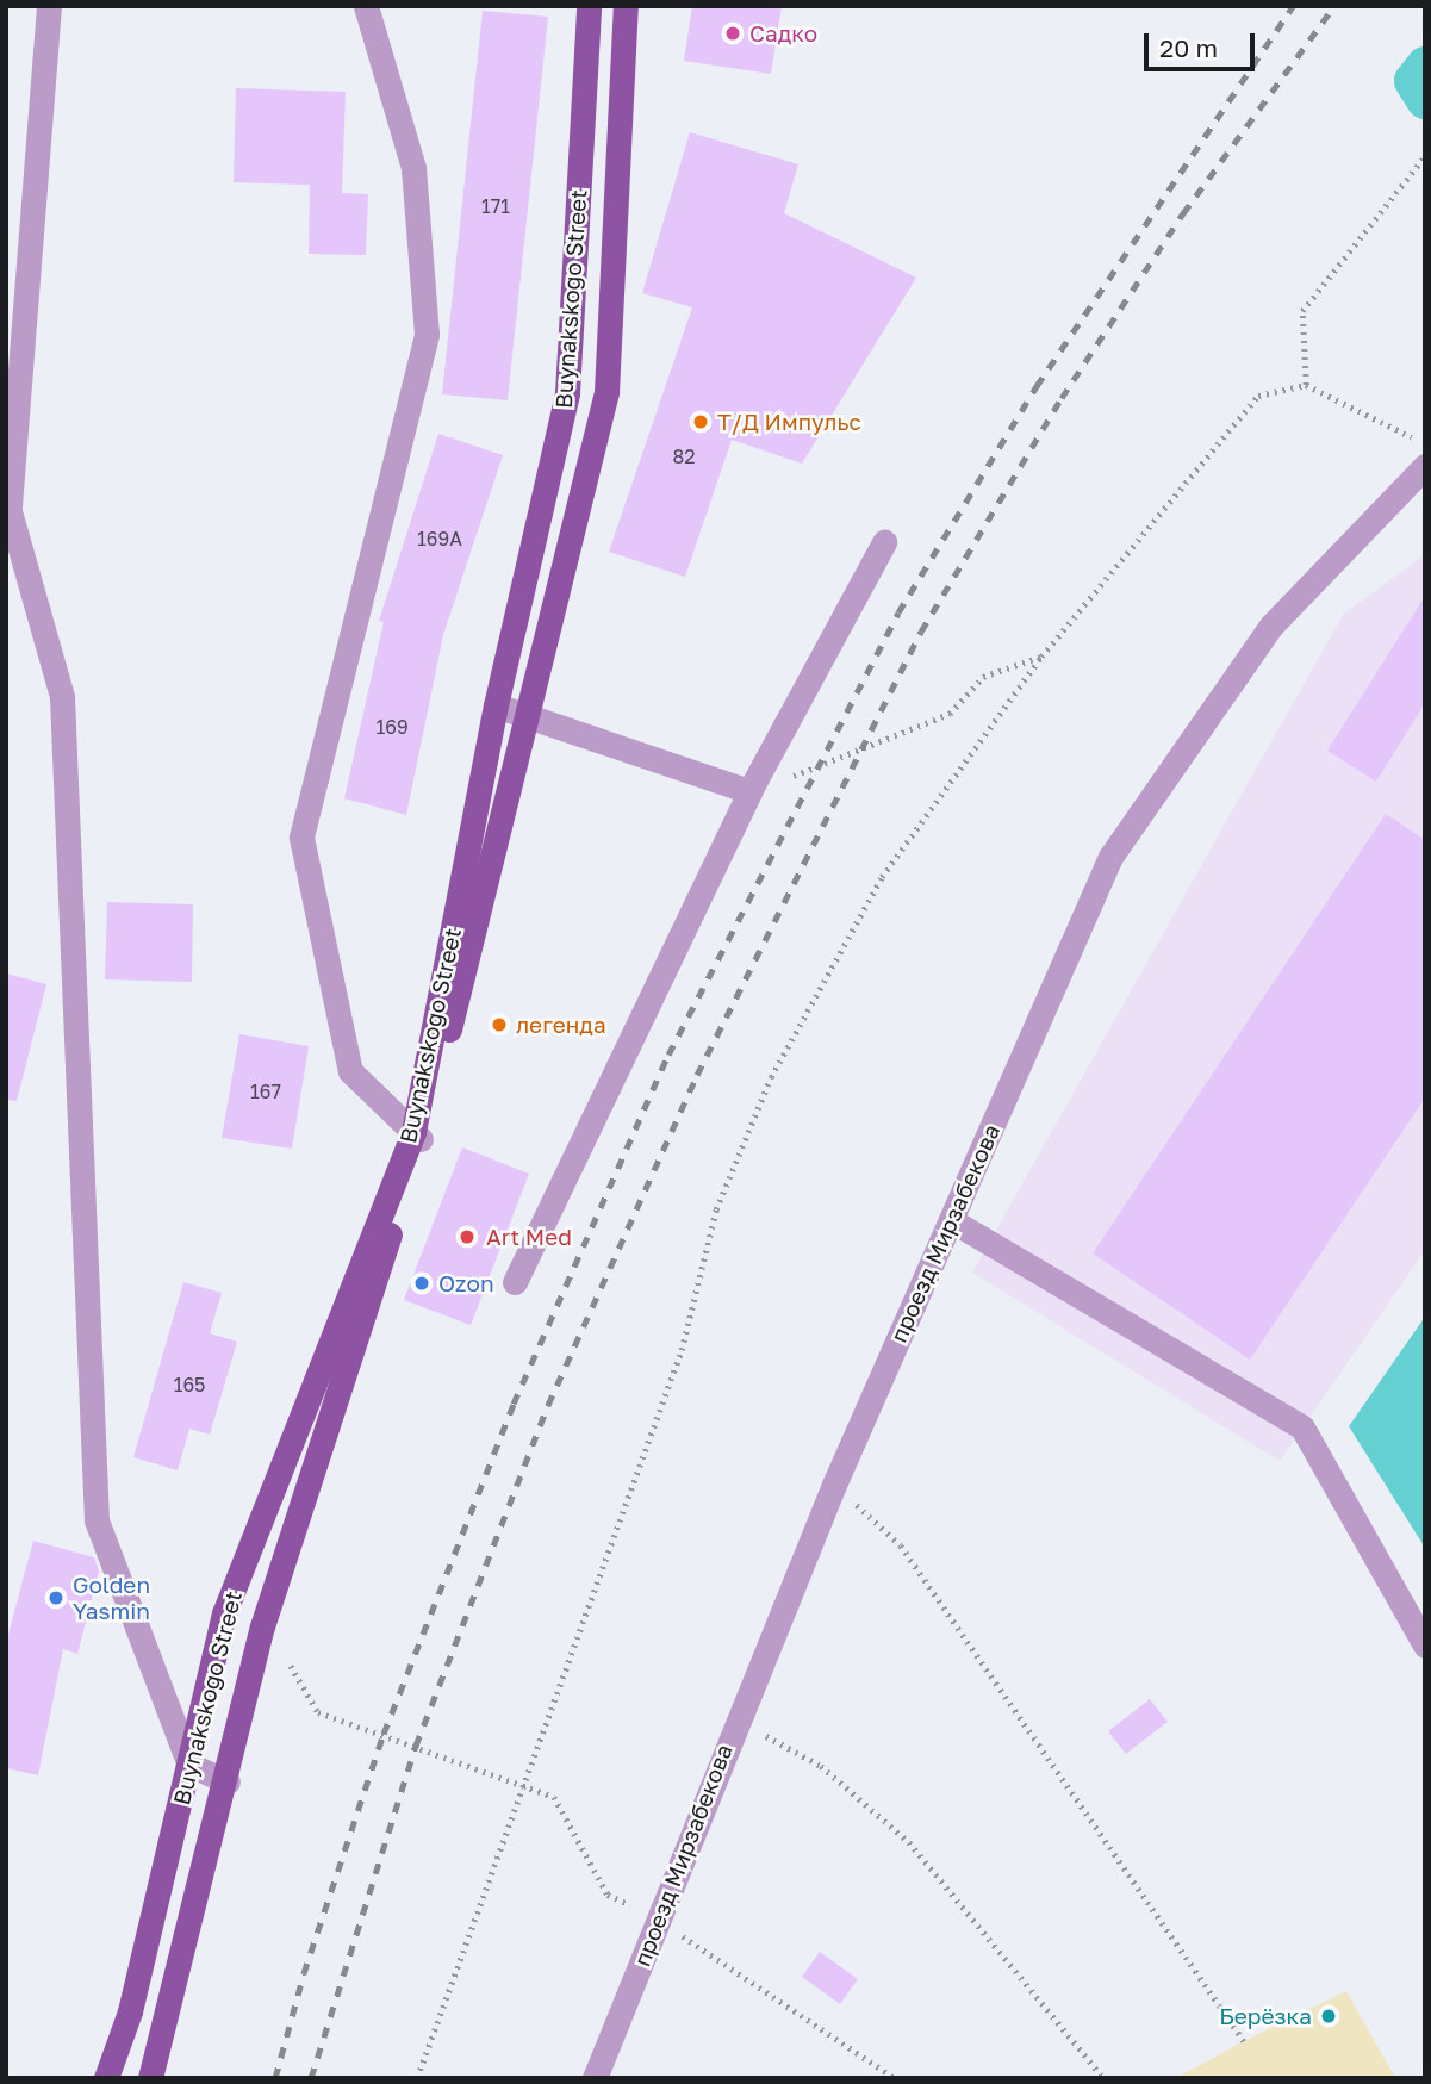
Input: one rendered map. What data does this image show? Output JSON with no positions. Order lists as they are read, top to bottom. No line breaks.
{"streets":{"main road":["Buynakskogo Street"],"street":["проезд Мирзабекова"]},"places":["Садко","Т/Д Импульс","легенда","Art Med","Ozon","Golden Yasmin","Берёзка"],"house_numbers":["171","82","169А","169","167","165"],"scale_bar":"20 m"}
